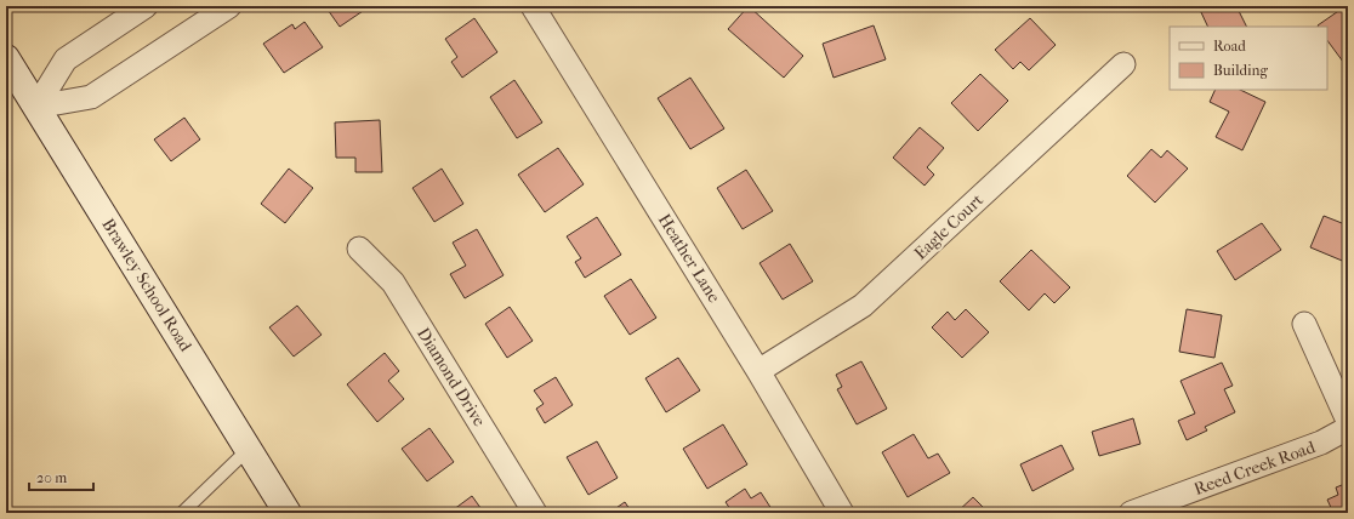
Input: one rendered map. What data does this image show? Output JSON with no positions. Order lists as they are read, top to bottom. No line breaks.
{"streets":{"main road":["Brawley School Road"],"street":["Eagle Court","Heather Lane","Diamond Drive","Reed Creek Road"]},"crossings":[["Eagle Court","Heather Lane"]],"legend":["Road","Building"],"scale_bar":"20 m"}
